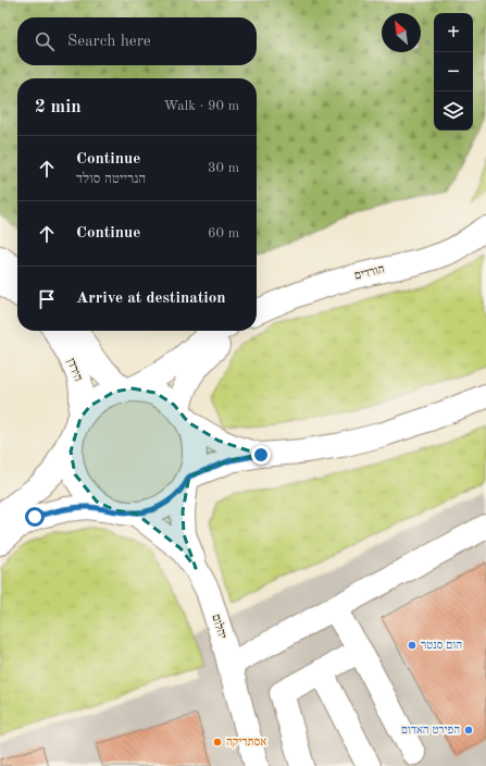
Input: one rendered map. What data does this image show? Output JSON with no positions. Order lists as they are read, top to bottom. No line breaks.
{"streets":{"street":["הורדים","הירדן","יהלום"]},"crossings":[["הירדן","יהלום"]],"places":["הום סנטר","הפירט האדום","אסתריקה"],"north":"top left","page":{"map_buttons":["+","−"],"search":"Search here","heading":["2 min","Walk · 90 m"],"list":[["Continue","הנרייטה סולד","30 m"],["Continue","60 m"],"Arrive at destination"]}}
